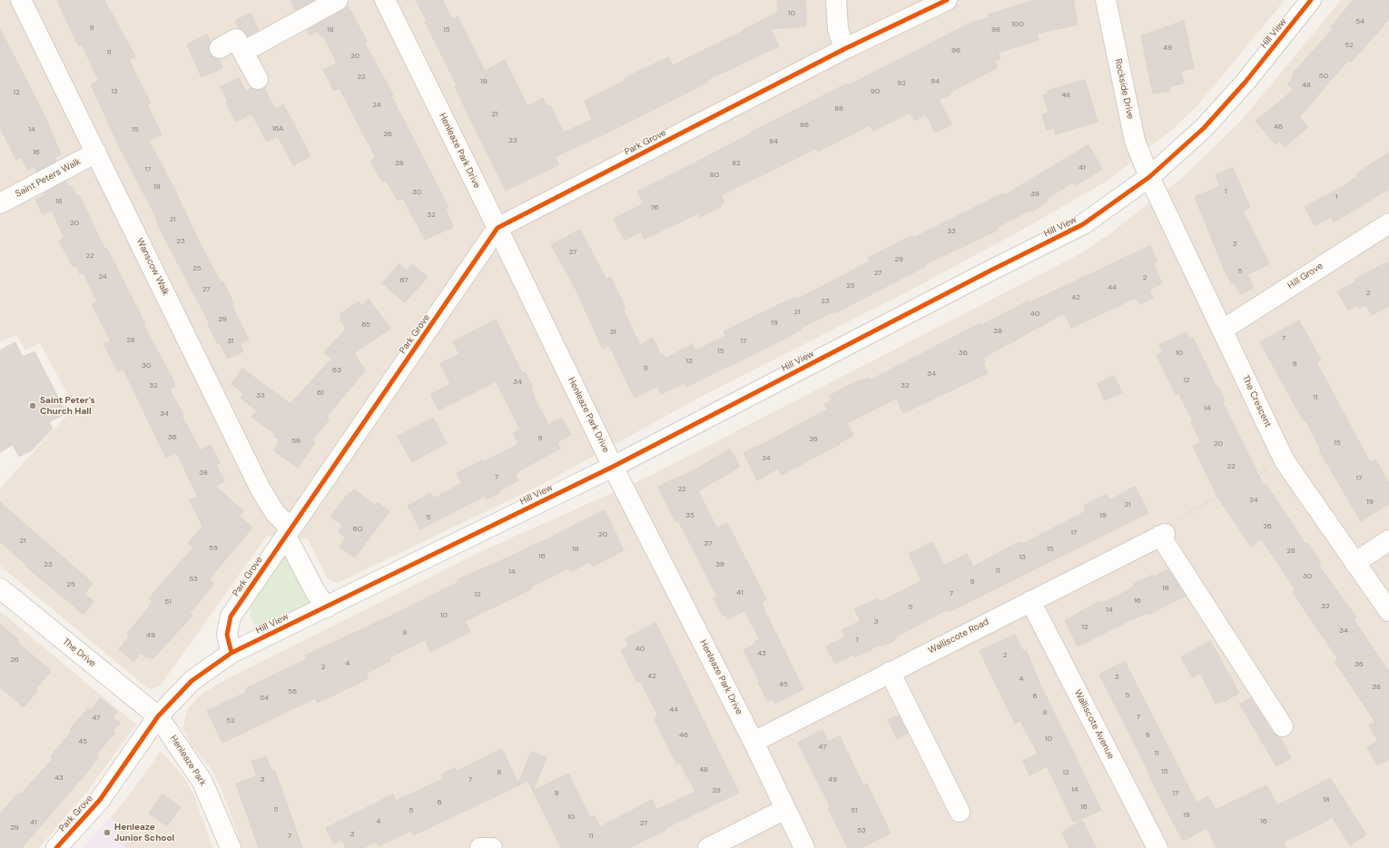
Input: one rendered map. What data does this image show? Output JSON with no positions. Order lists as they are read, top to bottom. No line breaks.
{"streets":{"street":["Hill View","Rockside Drive","Park Grove","Henleaze Park Drive","Saint Peters Walk","Wanscow Walk","Hill Grove","The Crescent","Walliscote Road","The Drive","Walliscote Avenue","Henleaze Park"]},"crossings":[["Hill View","Rockside Drive"],["Hill View","Park Grove"],["Hill View","Henleaze Park Drive"],["Hill View","The Crescent"],["Rockside Drive","The Crescent"],["Park Grove","Henleaze Park Drive"],["Park Grove","Wanscow Walk"],["Park Grove","The Drive"],["Park Grove","Henleaze Park"],["Henleaze Park Drive","Walliscote Road"],["Saint Peters Walk","Wanscow Walk"],["Hill Grove","The Crescent"],["Walliscote Road","Walliscote Avenue"],["The Drive","Henleaze Park"]],"places":["Saint Peter's Church Hall","Henleaze Junior School"],"house_numbers":["10","54","100","9","18","15","98","52","49","96","11","20","50","22","19","94","92","48","13","90","12","48","24","88","21","86","46","16A","14","15","26","23","84","16","28","82","41","17","80","19","1","30","39","1","18","76","32","21","20","33","23","3","27","22","29","25","5","27","24","2","67","25","44","27","2","42","23","21","40","29","19","65","38","31","7","28","31","17","15","36","10","13","9","30","11","63","34","12","34","32","32","61","33","11","14","34","36","9","26","59","15","20","24","22","38","7","17","22","24","19","21","35","19","5","26","60","17","20","21","37","55","18","15","28","16","13","23","39","11","14","30","53","9","25","18","41","7","12","16","51","32","5","14","10","3","12","34","8","49","1","40","43","2","26","4","36","2","42","3","4","45","38","56","5","6","54","44","8","7","47","52","46","9","10","45","47","11","48","15","8","12","43","3","7","49","14","29","9","17","18","6","16","5","5","51","19","10","4","16","41","27","39","53","3","7","11"]}
